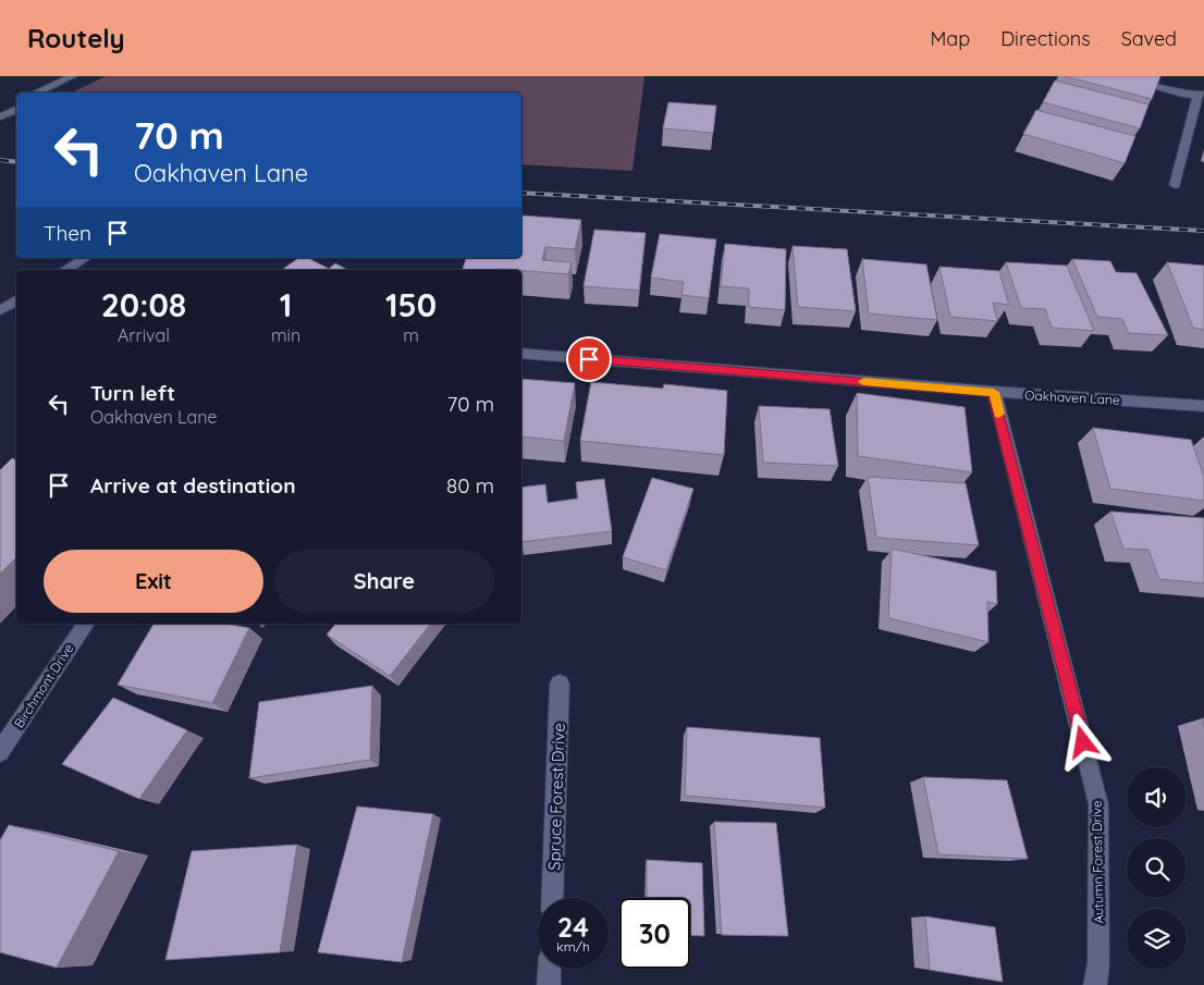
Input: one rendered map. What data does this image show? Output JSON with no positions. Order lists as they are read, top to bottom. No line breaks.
{"streets":{"street":["Oakhaven Lane","Birchmont Drive","Spruce Forest Drive","Autumn Forest Drive"]},"crossings":[["Oakhaven Lane","Autumn Forest Drive"]],"page":{"header":"Routely","nav":["Map","Directions","Saved"],"turn":["70 m","Oakhaven Lane"],"then":"Then","eta":["20:08","Arrival","1","min","150","m"],"list":[{"name":"Turn left","note":"Oakhaven Lane","value":"70 m"},{"name":"Arrive at destination","value":"80 m"}],"buttons":["Exit","Share"],"speed":"24 km/h","limit":"30"}}
